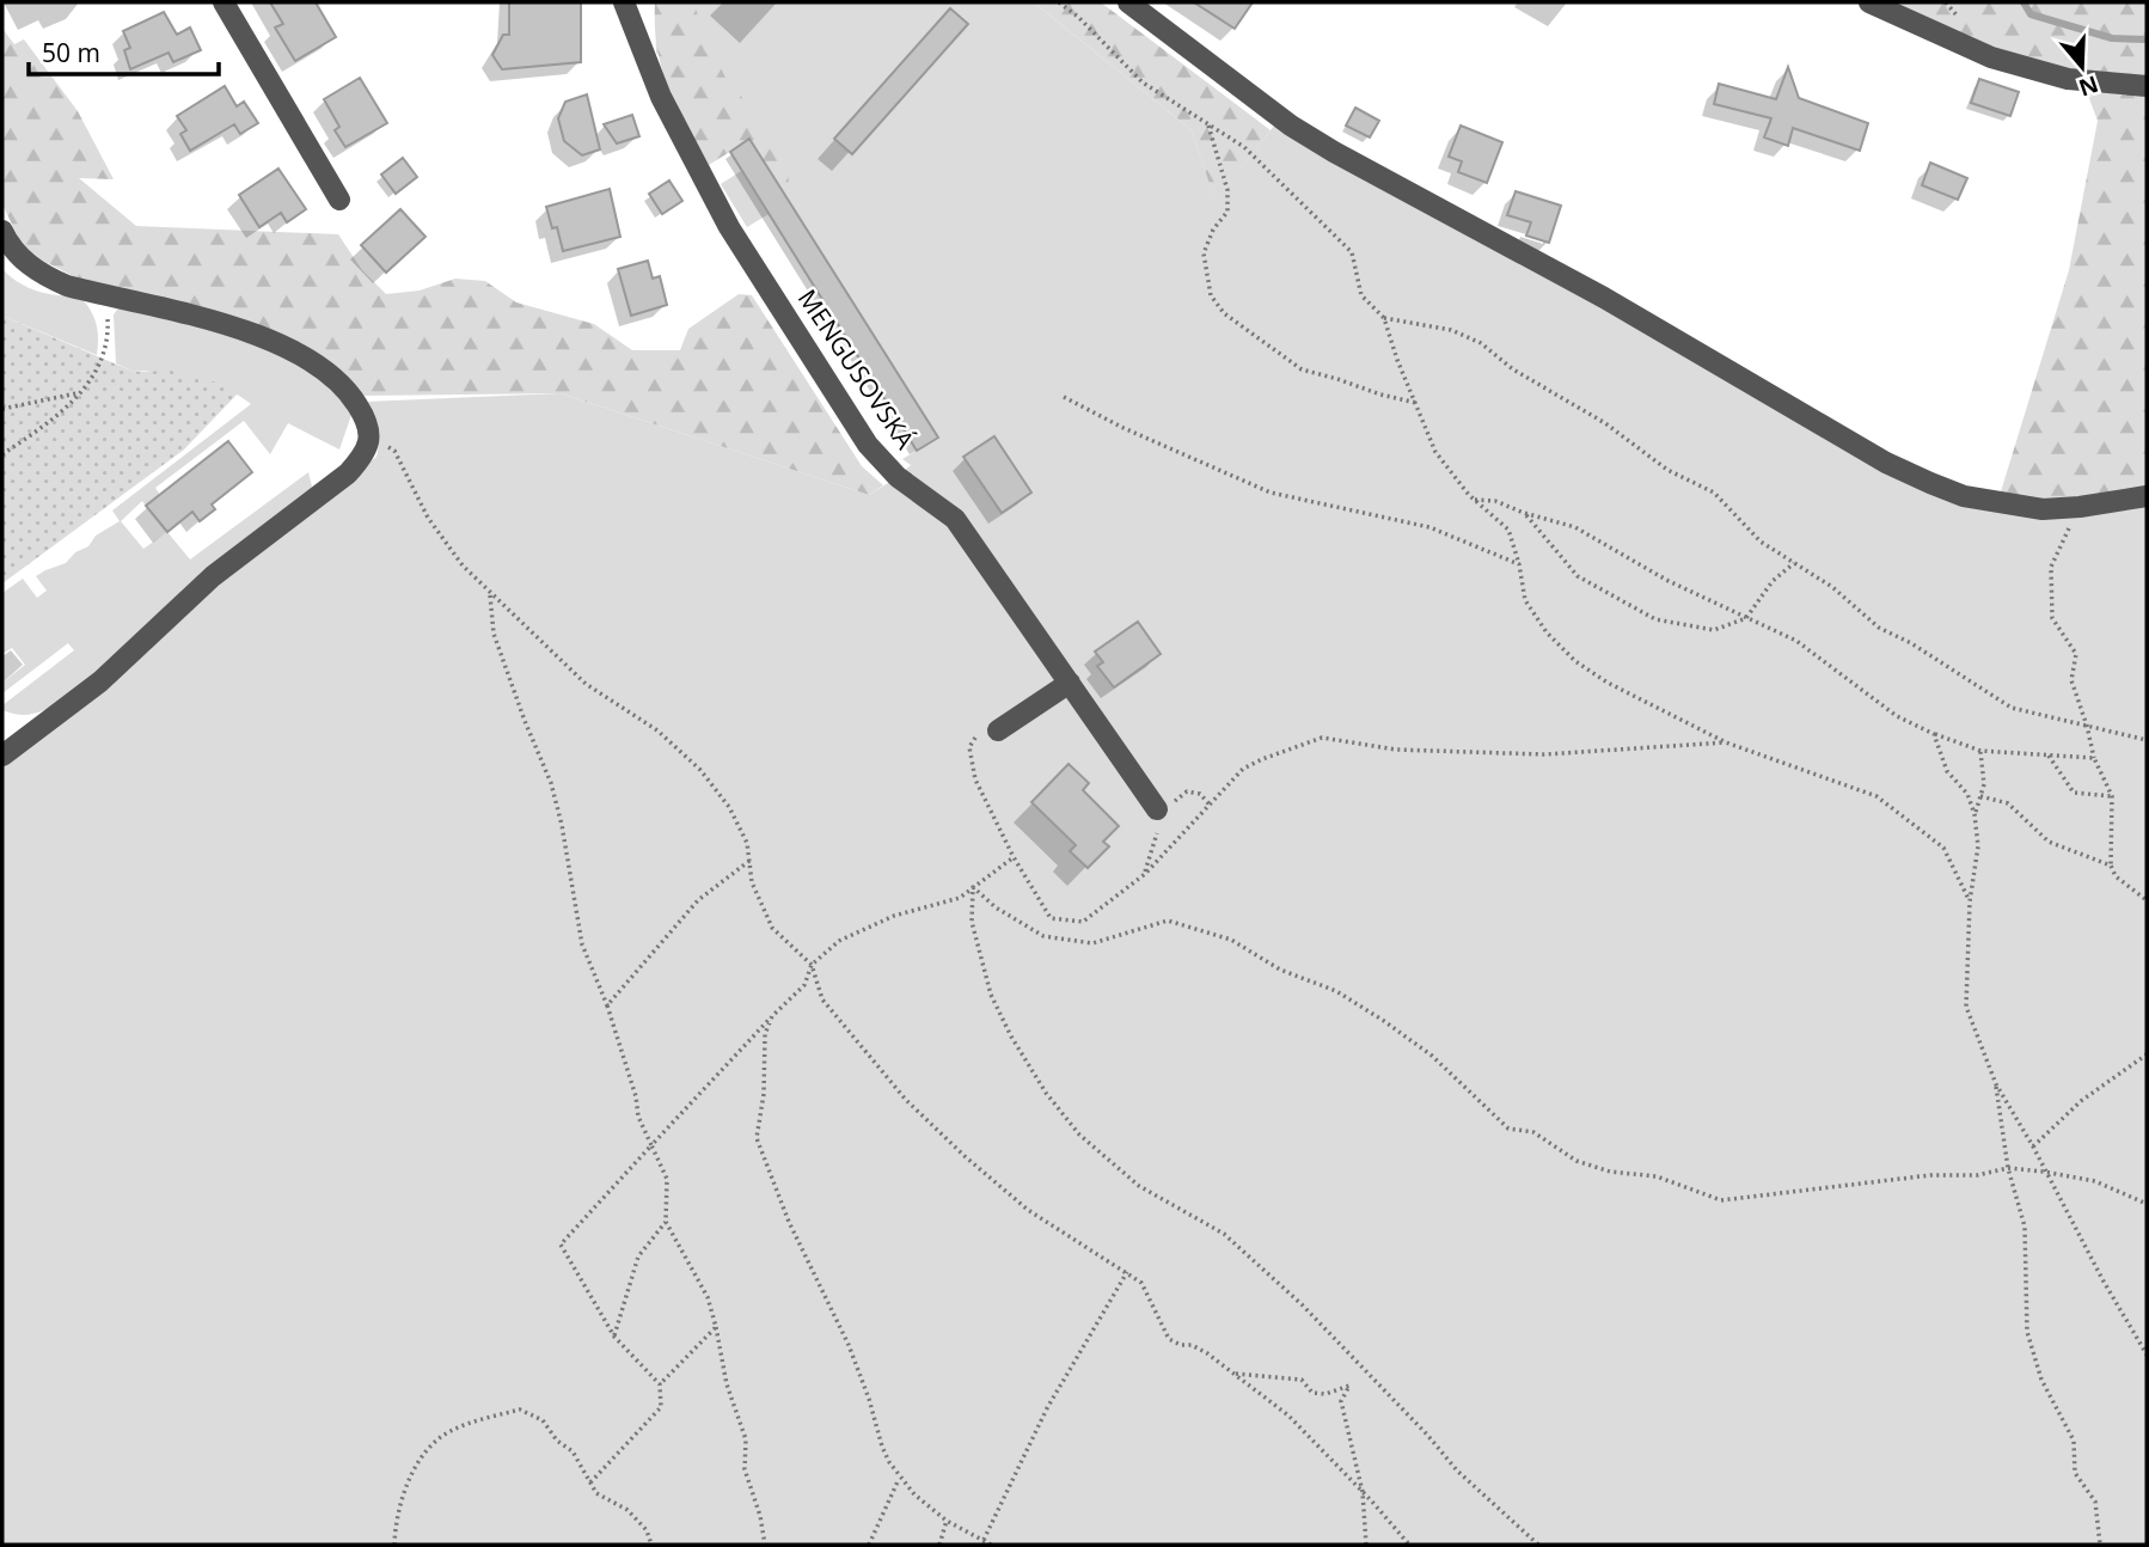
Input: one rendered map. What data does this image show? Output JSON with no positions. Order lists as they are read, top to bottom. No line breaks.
{"streets":{"street":["MENGUSOVSKÁ"]},"scale_bar":"50 m","north":"bottom"}
